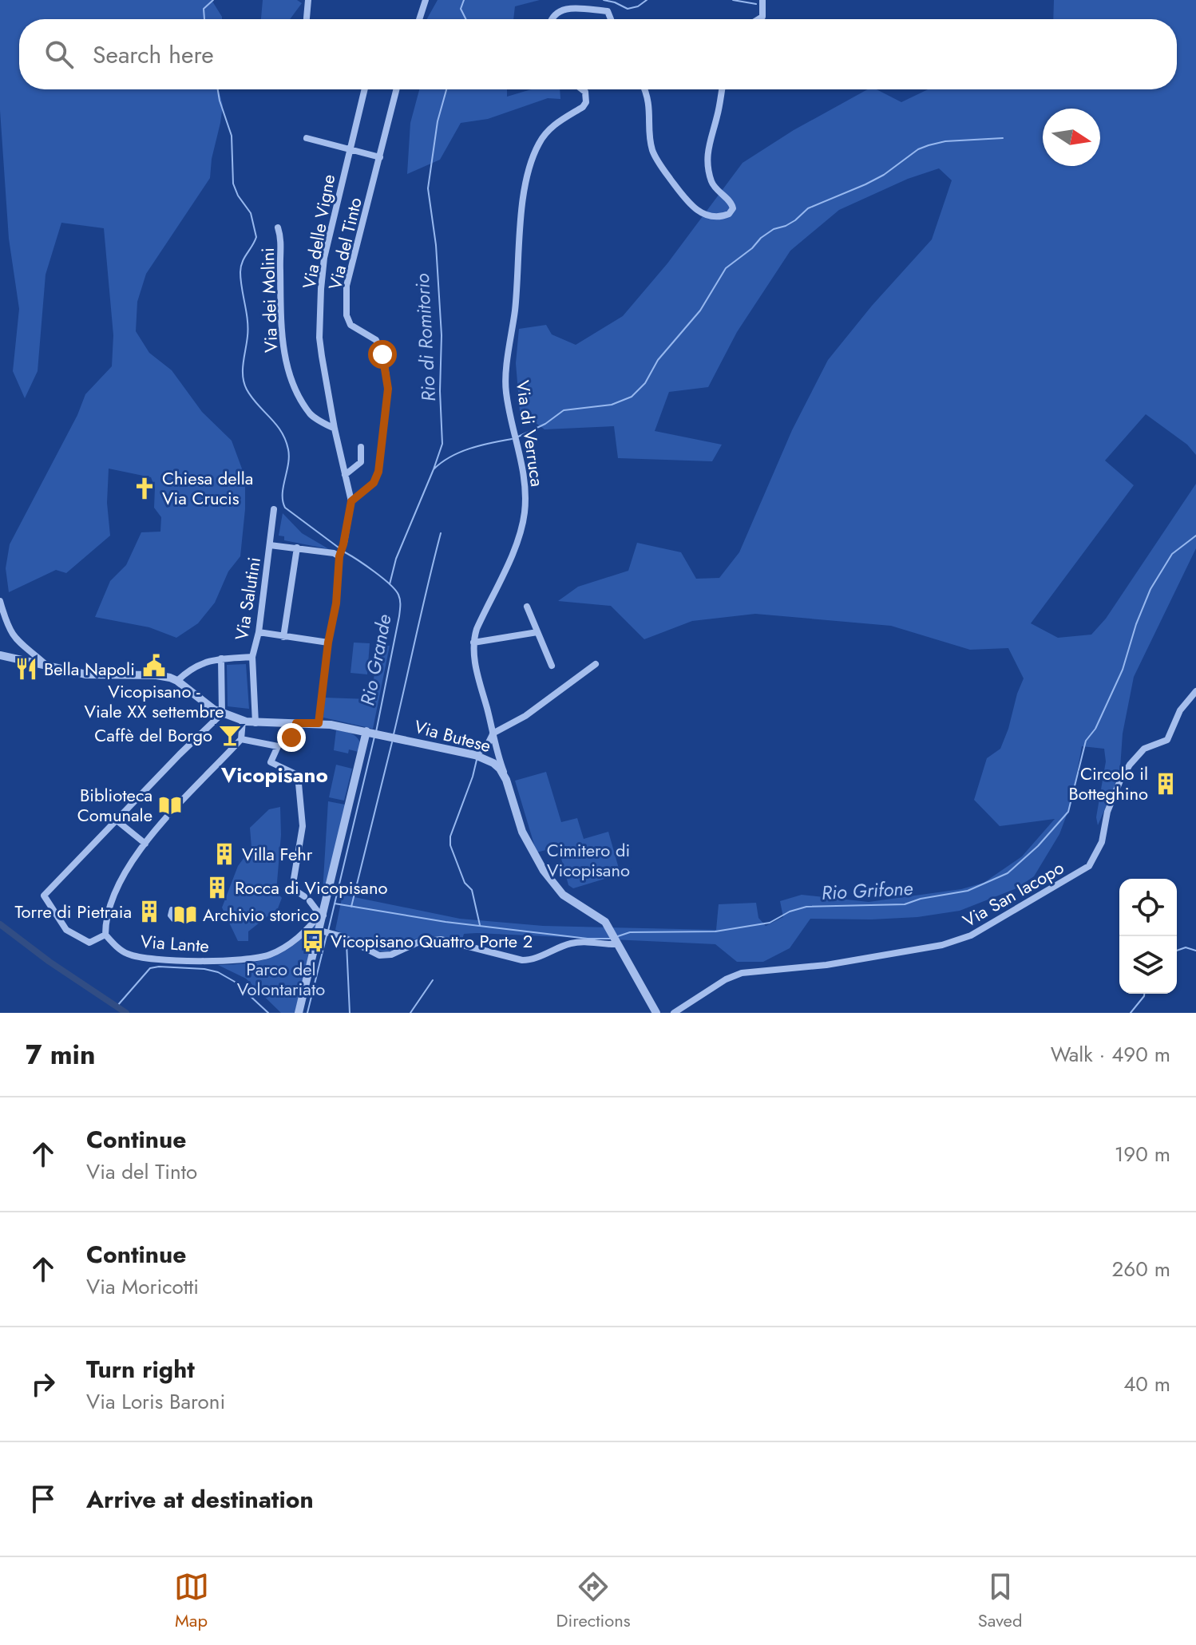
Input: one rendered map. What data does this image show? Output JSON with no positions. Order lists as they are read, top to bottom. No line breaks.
{"streets":{"street":["Via delle Vigne","Via del Tinto","Via dei Molini","Via di Verruca","Via Salutini","Via Butese","Via San Iacopo","Via Lante"]},"crossings":[["Via delle Vigne","Via del Tinto"],["Via delle Vigne","Via dei Molini"],["Via di Verruca","Via Butese"],["Via Salutini","Via Butese"]],"districts":["Vicopisano"],"water":["Rio di Romitorio","Rio Grande","Rio Grifone"],"parks":["Cimitero di Vicopisano","Parco del Volontariato"],"places":{"church":["Chiesa della Via Crucis"],"public building":["Vicopisano - Viale XX settembre"],"restaurant":["Bella Napoli"],"bar":["Caffè del Borgo"],"building":["Circolo il Botteghino","Villa Fehr","Rocca di Vicopisano","Torre di Pietraia"],"library":["Biblioteca Comunale","Archivio storico"],"bus stop":["Vicopisano Quattro Porte 2"]},"north":"right","page":{"search":"Search here","heading":["7 min","Walk · 490 m"],"list":[["Continue","Via del Tinto","190 m"],["Continue","Via Moricotti","260 m"],["Turn right","Via Loris Baroni","40 m"],"Arrive at destination"],"nav":["Map","Directions","Saved"]}}
